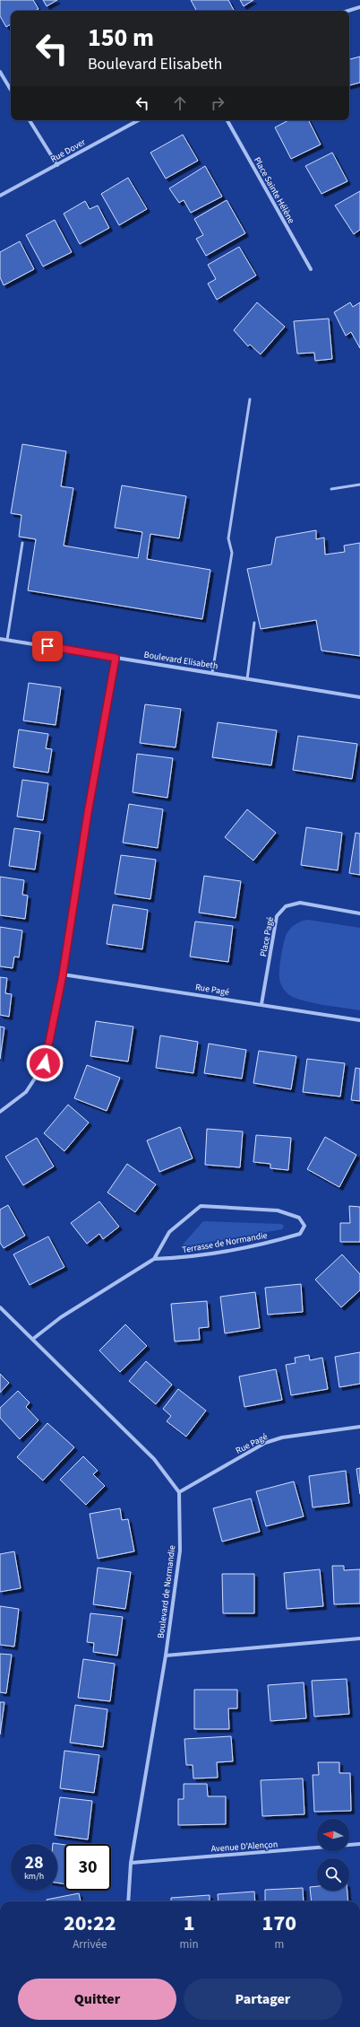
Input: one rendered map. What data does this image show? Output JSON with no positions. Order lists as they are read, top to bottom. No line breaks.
{"streets":{"street":["Rue Dover","Place Sainte Hélène","Boulevard Elisabeth","Place Pagé","Rue Pagé","Terrasse de Normandie","Boulevard de Normandie","Avenue D'Alençon"]},"crossings":[["Place Pagé","Rue Pagé"],["Rue Pagé","Boulevard de Normandie"],["Boulevard de Normandie","Avenue D'Alençon"]],"north":"left","page":{"turn":["150 m","Boulevard Elisabeth"],"speed":"28 km/h","limit":"30","eta":["20:22","Arrivée","1","min","170","m"],"buttons":["Quitter","Partager"]}}
